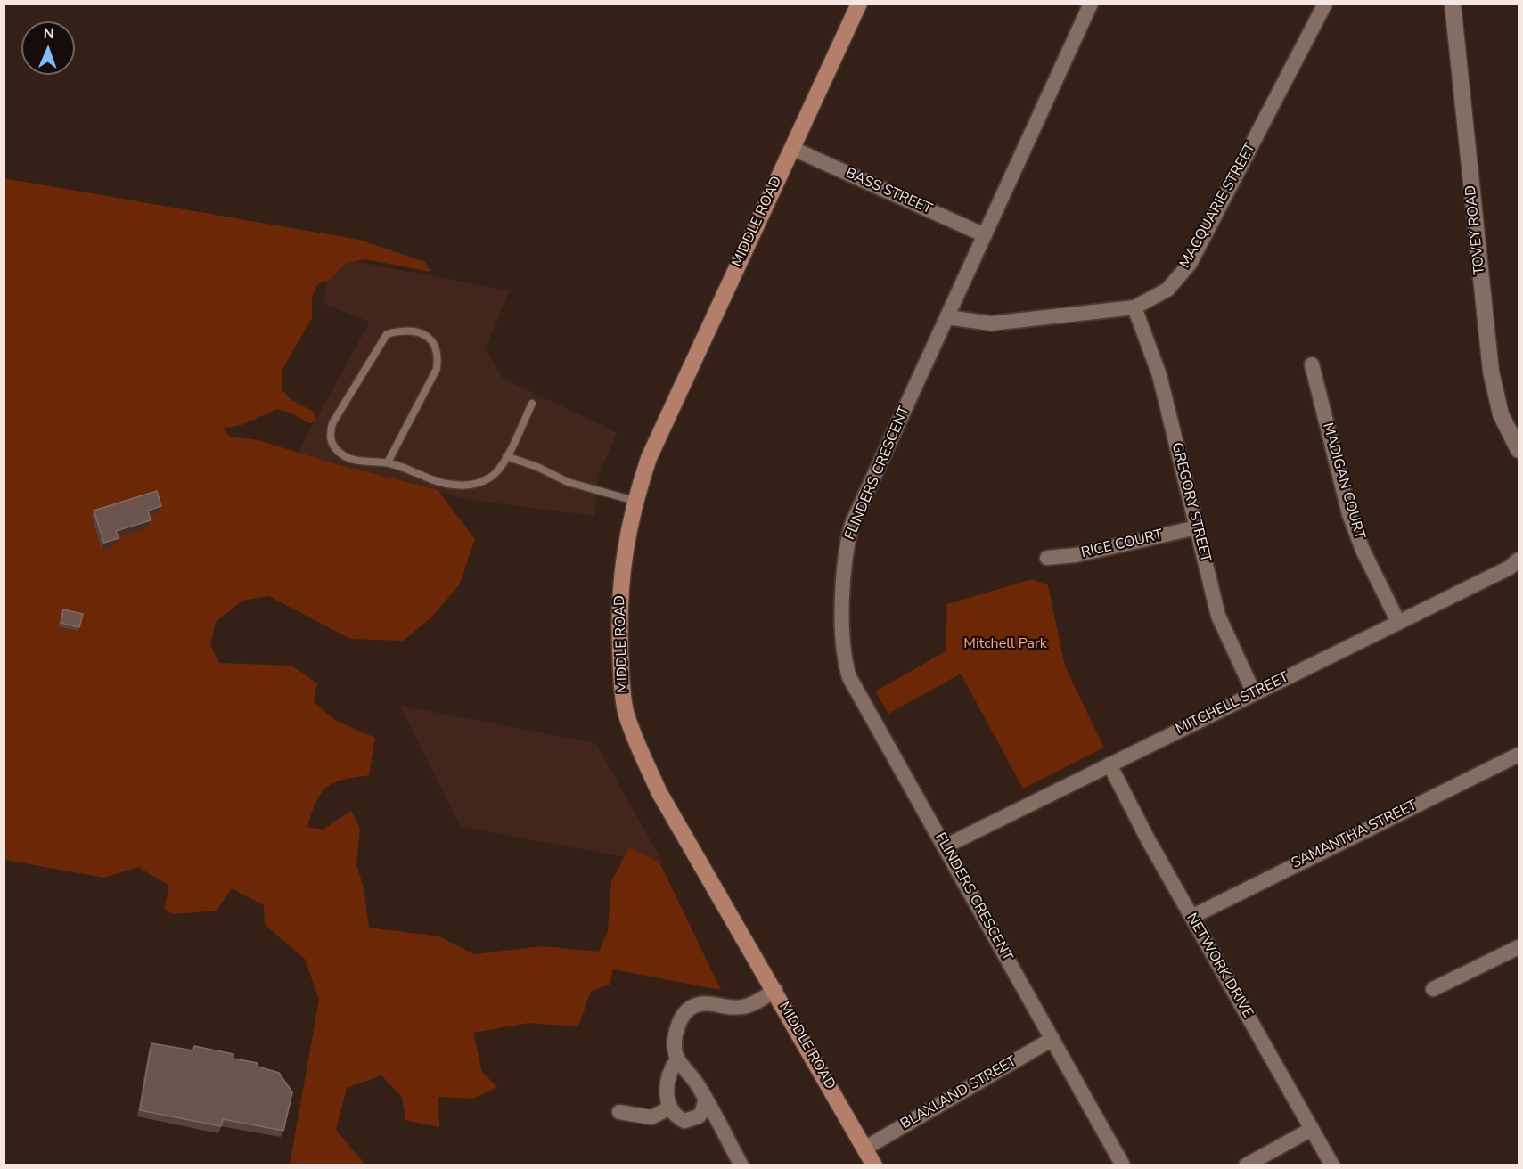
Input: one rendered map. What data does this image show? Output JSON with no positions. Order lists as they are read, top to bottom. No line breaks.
{"streets":{"main road":["MIDDLE ROAD"],"street":["BASS STREET","MACQUARIE STREET","TOVEY ROAD","FLINDERS CRESCENT","MADIGAN COURT","GREGORY STREET","RICE COURT","MITCHELL STREET","SAMANTHA STREET","NETWORK DRIVE","BLAXLAND STREET"]},"crossings":[["BASS STREET","MIDDLE ROAD"],["BASS STREET","FLINDERS CRESCENT"],["MACQUARIE STREET","FLINDERS CRESCENT"],["MACQUARIE STREET","GREGORY STREET"],["MIDDLE ROAD","BLAXLAND STREET"],["FLINDERS CRESCENT","MITCHELL STREET"],["FLINDERS CRESCENT","BLAXLAND STREET"],["MADIGAN COURT","MITCHELL STREET"],["GREGORY STREET","RICE COURT"],["GREGORY STREET","MITCHELL STREET"],["MITCHELL STREET","NETWORK DRIVE"],["SAMANTHA STREET","NETWORK DRIVE"]],"parks":["Mitchell Park"],"north":"top"}
